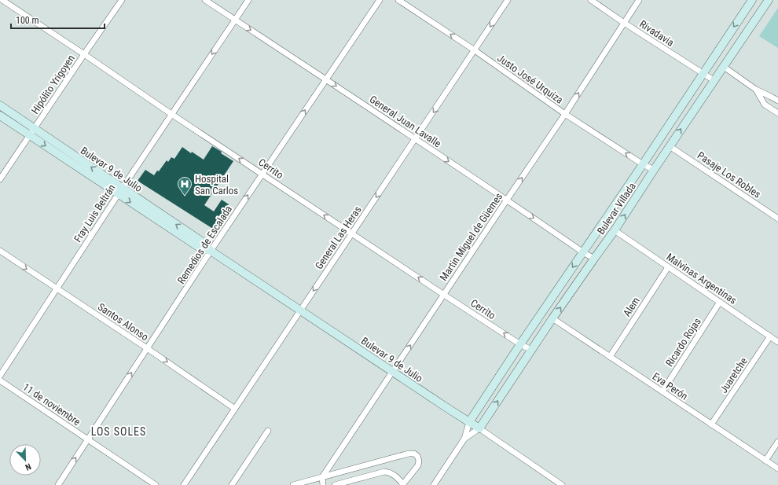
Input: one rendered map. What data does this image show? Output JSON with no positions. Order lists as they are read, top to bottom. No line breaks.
{"streets":{"main road":["Bulevar 9 de Julio","Bulevar Villada"],"street":["Rivadavia","Justo José Urquiza","Hipólito Yrigoyen","General Juan Lavalle","Cerrito","Pasaje Los Robles","Fray Luis Beltrán","Martin Miguel de Güemes","General Las Heras","Remedios de Escalada","Malvinas Argentinas","Alem","Santos Alonso","Ricardo Rojas","Juaretche","Eva Perón","11 de noviembre"]},"crossings":[["Rivadavia","Bulevar Villada"],["Rivadavia","Martin Miguel de Güemes"],["Justo José Urquiza","Bulevar Villada"],["Justo José Urquiza","Martin Miguel de Güemes"],["Justo José Urquiza","General Las Heras"],["Hipólito Yrigoyen","Cerrito"],["Hipólito Yrigoyen","Bulevar 9 de Julio"],["General Juan Lavalle","Bulevar Villada"],["General Juan Lavalle","Fray Luis Beltrán"],["General Juan Lavalle","Martin Miguel de Güemes"],["General Juan Lavalle","General Las Heras"],["General Juan Lavalle","Remedios de Escalada"],["Cerrito","Bulevar Villada"],["Cerrito","Fray Luis Beltrán"],["Cerrito","Martin Miguel de Güemes"],["Cerrito","General Las Heras"],["Cerrito","Remedios de Escalada"],["Bulevar 9 de Julio","Bulevar Villada"],["Bulevar 9 de Julio","Fray Luis Beltrán"],["Bulevar 9 de Julio","Martin Miguel de Güemes"],["Bulevar 9 de Julio","General Las Heras"],["Bulevar 9 de Julio","Remedios de Escalada"],["Pasaje Los Robles","Bulevar Villada"],["Bulevar Villada","Malvinas Argentinas"],["Bulevar Villada","Eva Perón"],["Fray Luis Beltrán","Santos Alonso"],["General Las Heras","Santos Alonso"],["Remedios de Escalada","Santos Alonso"],["Remedios de Escalada","11 de noviembre"],["Malvinas Argentinas","Alem"],["Malvinas Argentinas","Ricardo Rojas"],["Malvinas Argentinas","Juaretche"],["Alem","Eva Perón"],["Ricardo Rojas","Eva Perón"],["Juaretche","Eva Perón"]],"one_way":["Justo José Urquiza","General Juan Lavalle","Cerrito","Martin Miguel de Güemes","General Las Heras","Remedios de Escalada","Santos Alonso"],"districts":["LOS SOLES"],"places":{"hospital":["Hospital San Carlos"]},"scale_bar":"100 m","north":"bottom right"}
